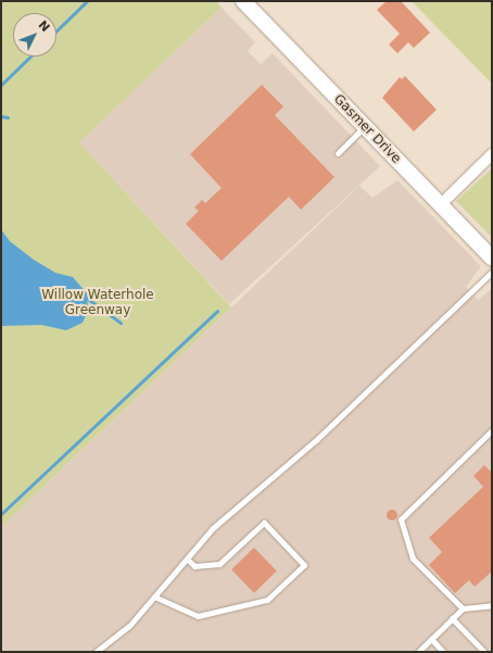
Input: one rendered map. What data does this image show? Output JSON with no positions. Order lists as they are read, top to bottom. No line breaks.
{"streets":{"street":["Gasmer Drive"]},"parks":["Willow Waterhole Greenway"],"north":"top right"}
